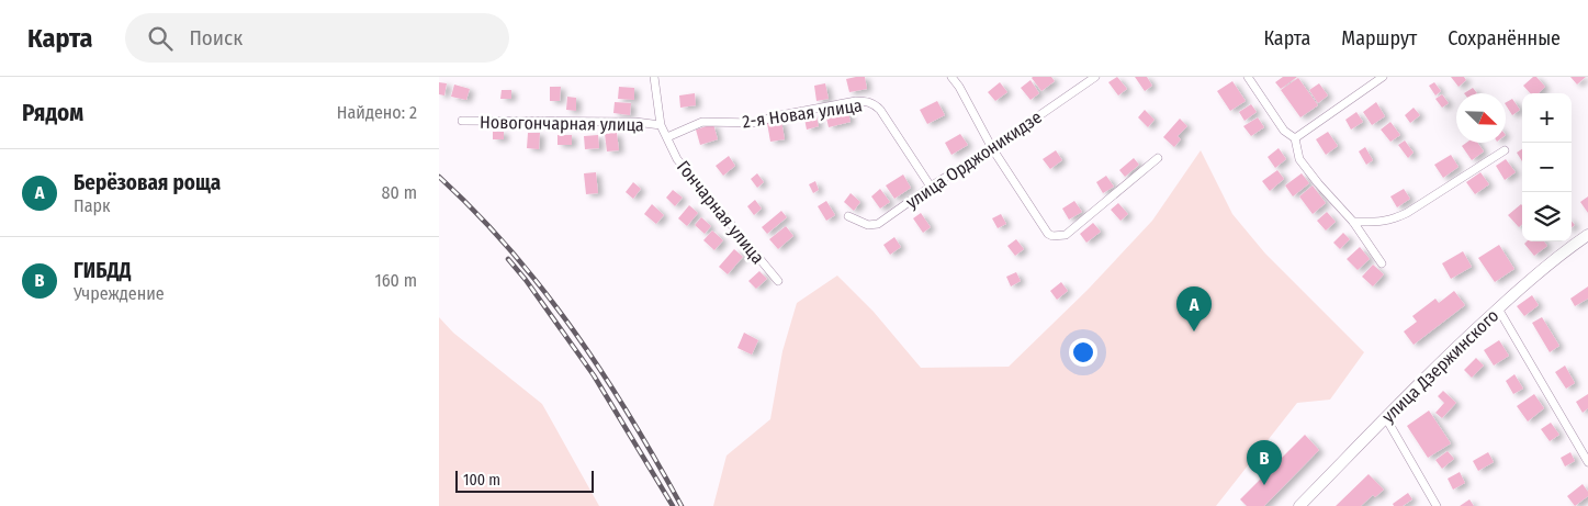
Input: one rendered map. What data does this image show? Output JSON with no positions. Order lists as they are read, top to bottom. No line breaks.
{"streets":{"main road":["улица Дзержинского"],"street":["2-я Новая улица","Новогончарная улица","улица Орджоникидзе","Гончарная улица"]},"crossings":[["2-я Новая улица","улица Орджоникидзе"],["2-я Новая улица","Гончарная улица"],["Новогончарная улица","Гончарная улица"]],"scale_bar":"100 m","north":"bottom right","page":{"header":"Карта","search":"Поиск","nav":["Карта","Маршрут","Сохранённые"],"heading":["Рядом","Найдено: 2"],"map_buttons":["+","−"],"list":[{"mark":"A","name":"Берёзовая роща","note":"Парк","value":"80 m"},{"mark":"B","name":"ГИБДД","note":"Учреждение","value":"160 m"}],"pins":["A","B"],"scale":"100 m"}}
